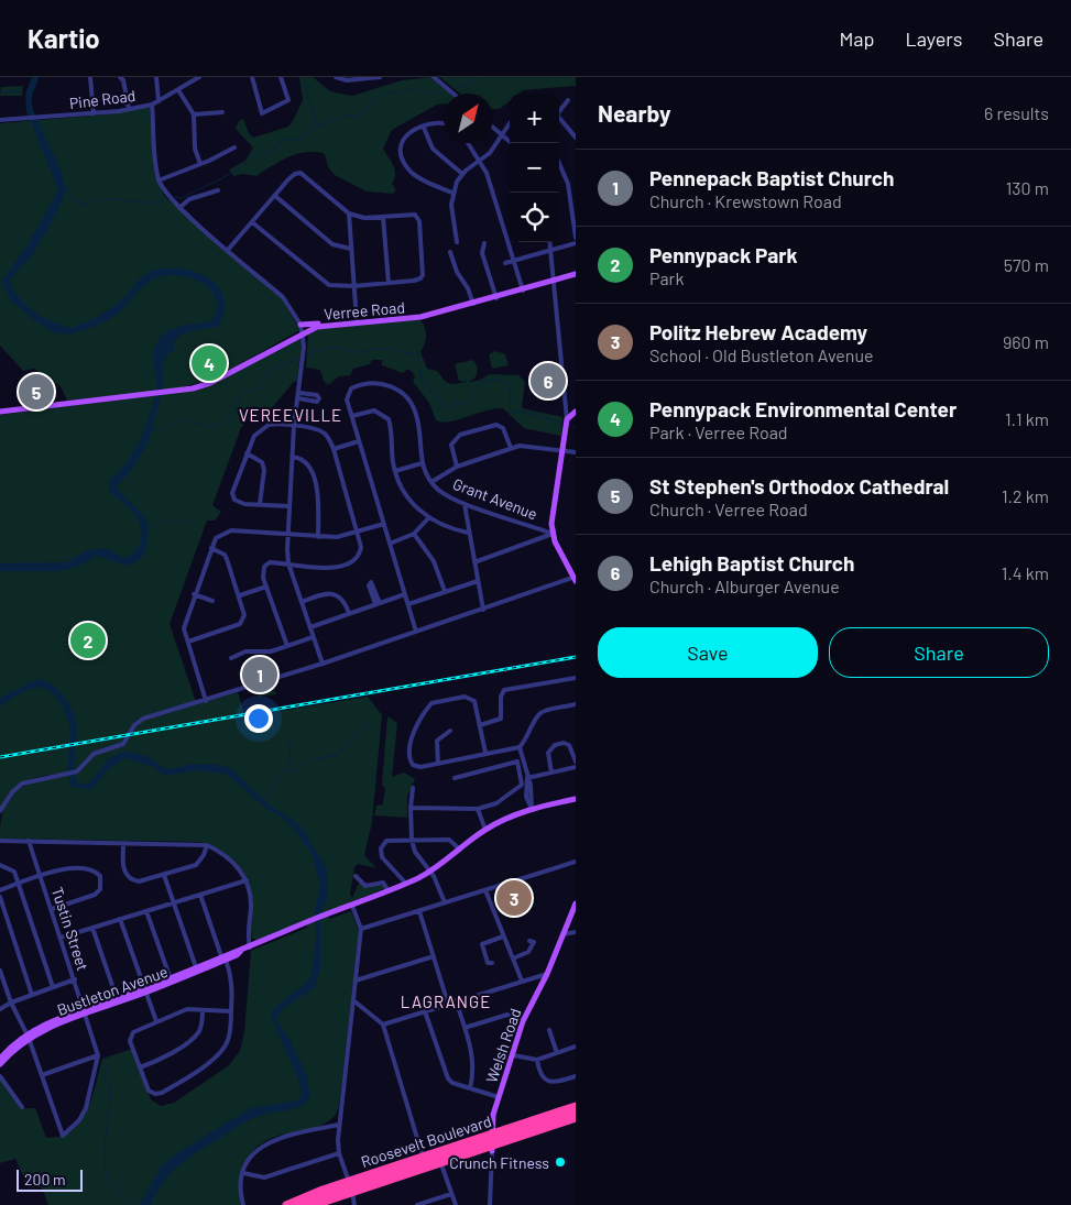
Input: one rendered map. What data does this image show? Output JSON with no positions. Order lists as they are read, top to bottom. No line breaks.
{"streets":{"highway":["Roosevelt Boulevard"],"main road":["Verree Road","Grant Avenue","Bustleton Avenue","Welsh Road"],"street":["Pine Road","Tustin Street"]},"crossings":[["Tustin Street","Bustleton Avenue"],["Welsh Road","Roosevelt Boulevard"]],"districts":["VEREEVILLE","LAGRANGE"],"places":["Crunch Fitness"],"scale_bar":"200 m","north":"top right","page":{"header":"Kartio","nav":["Map","Layers","Share"],"heading":["Nearby","6 results"],"map_buttons":["+","−"],"list":[{"mark":"1","name":"Pennepack Baptist Church","note":"Church · Krewstown Road","value":"130 m"},{"mark":"2","name":"Pennypack Park","note":"Park","value":"570 m"},{"mark":"3","name":"Politz Hebrew Academy","note":"School · Old Bustleton Avenue","value":"960 m"},{"mark":"4","name":"Pennypack Environmental Center","note":"Park · Verree Road","value":"1.1 km"},{"mark":"5","name":"St Stephen's Orthodox Cathedral","note":"Church · Verree Road","value":"1.2 km"},{"mark":"6","name":"Lehigh Baptist Church","note":"Church · Alburger Avenue","value":"1.4 km"}],"pins":["4","6","5","2","1","3"],"buttons":["Save","Share"],"scale":"200 m"}}
